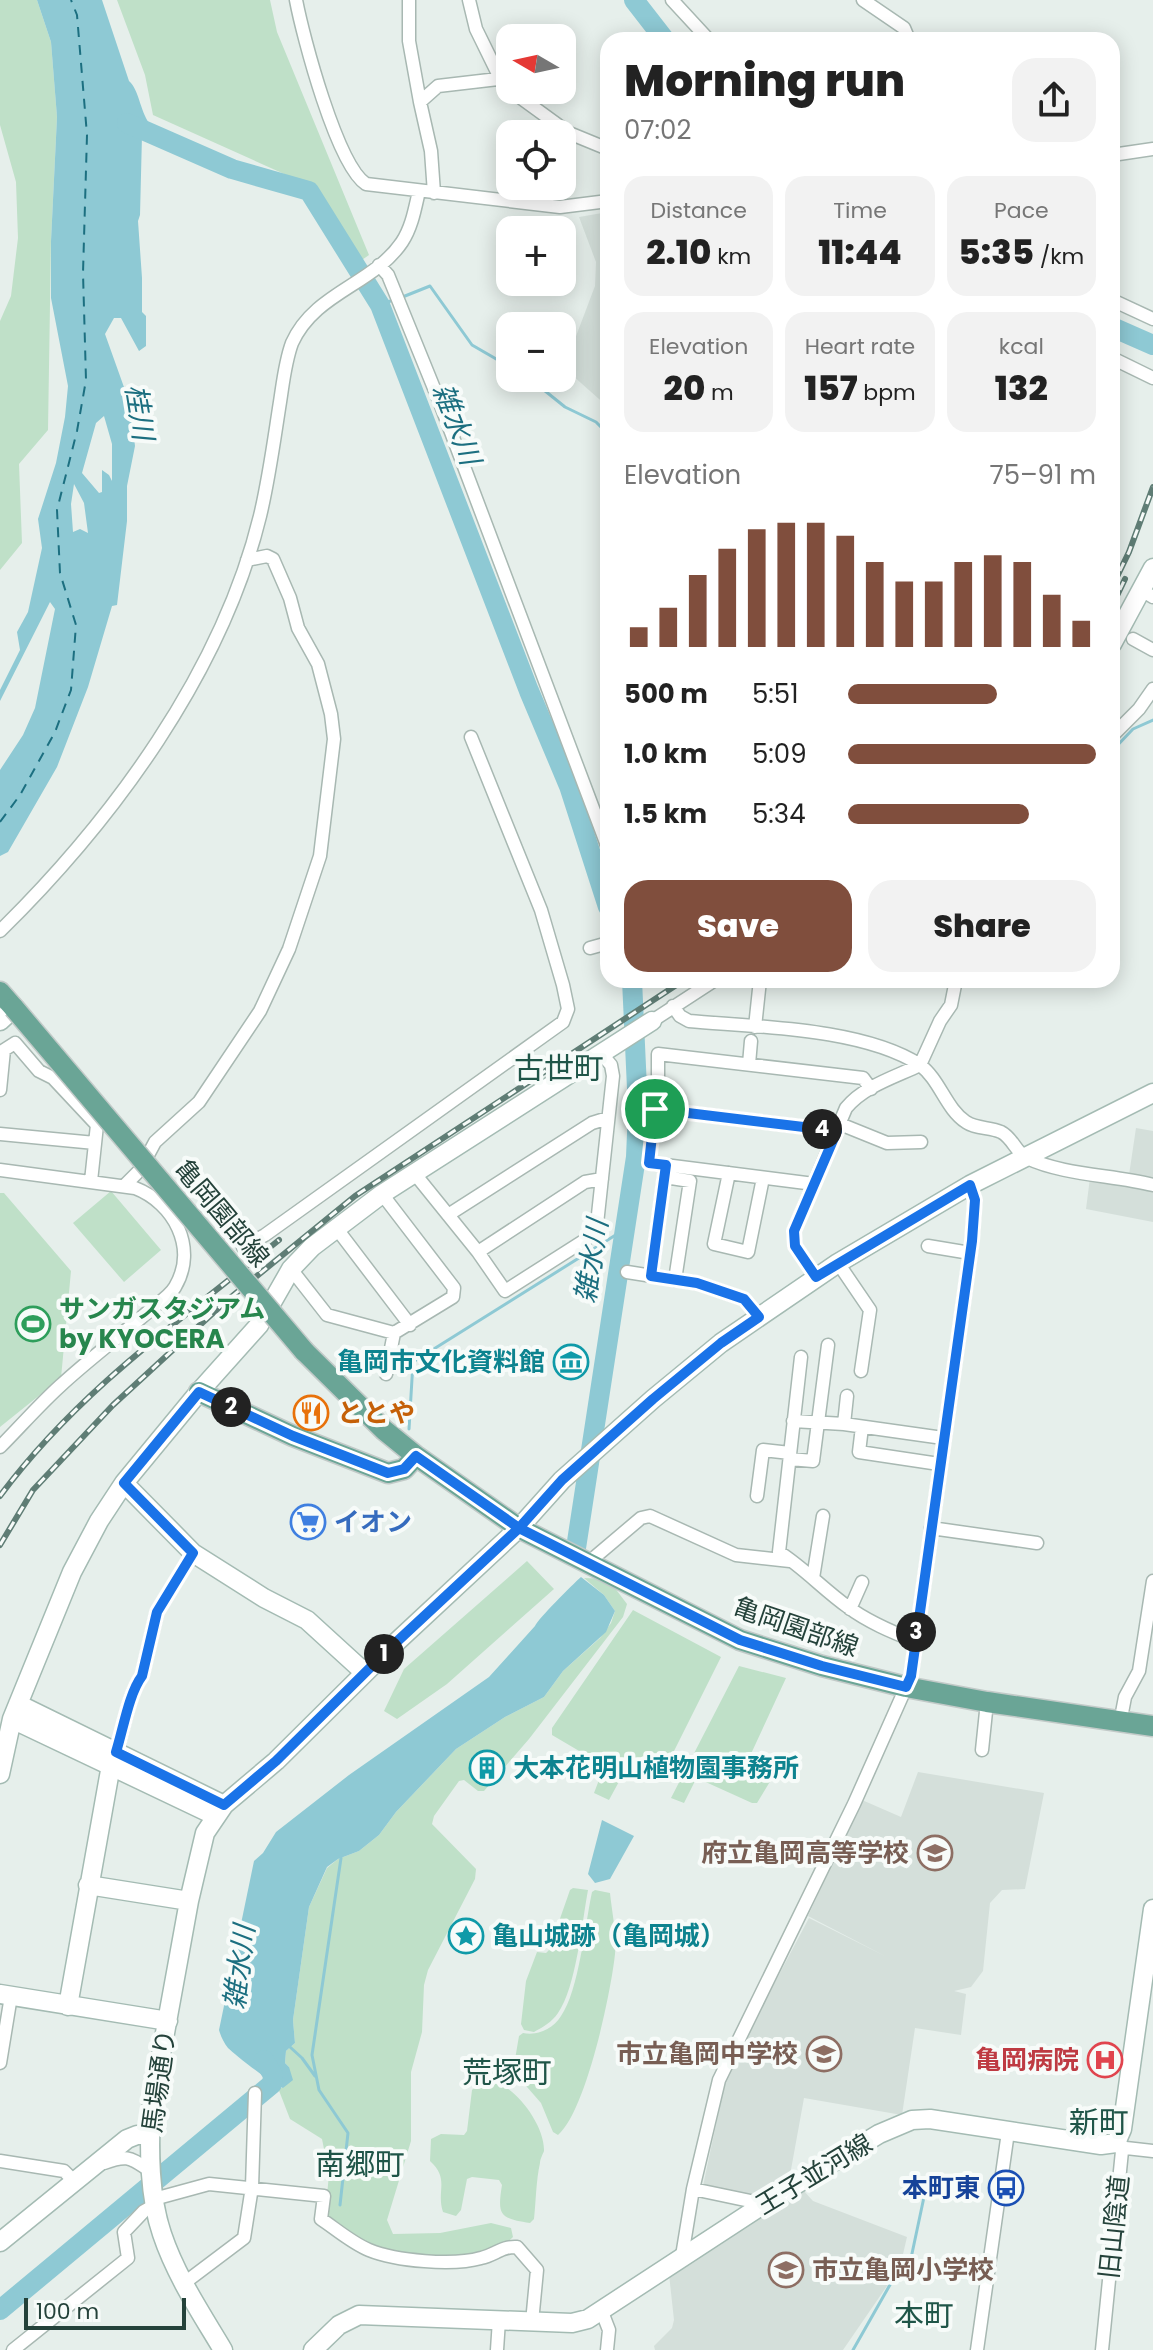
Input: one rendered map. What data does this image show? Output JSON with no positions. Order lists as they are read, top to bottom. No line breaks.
{"streets":{"main road":["亀岡園部線"],"street":["馬場通り","王子並河線","旧山陰道"]},"crossings":[["王子並河線","旧山陰道"]],"districts":["古世町","荒塚町","新町","南郷町","本町"],"water":["桂川","雑水川"],"places":{"sports":["サンガスタジアム by KYOCERA"],"museum":["亀岡市文化資料館"],"restaurant":["ととや"],"supermarket":["イオン"],"building":["大本花明山植物園事務所"],"school or university":["府立亀岡高等学校","市立亀岡中学校","市立亀岡小学校"],"place":["亀山城跡（亀岡城）"],"hospital":["亀岡病院"],"bus stop":["本町東"]},"scale_bar":"100 m","north":"left","page":{"map_buttons":["+","−"],"heading":["Morning run","07:02"],"stats":[["Distance","2.10 km"],["Time","11:44"],["Pace","5:35 /km"],["Elevation","20 m"],["Heart rate","157 bpm"],["kcal","132"]],"chart":["Elevation","75–91 m"],"list":[{"name":"500 m","note":"5:51"},{"name":"1.0 km","note":"5:09"},{"name":"1.5 km","note":"5:34"}],"buttons":["Save","Share"],"pins":["4","2","3","1"],"scale":"100 m"}}
